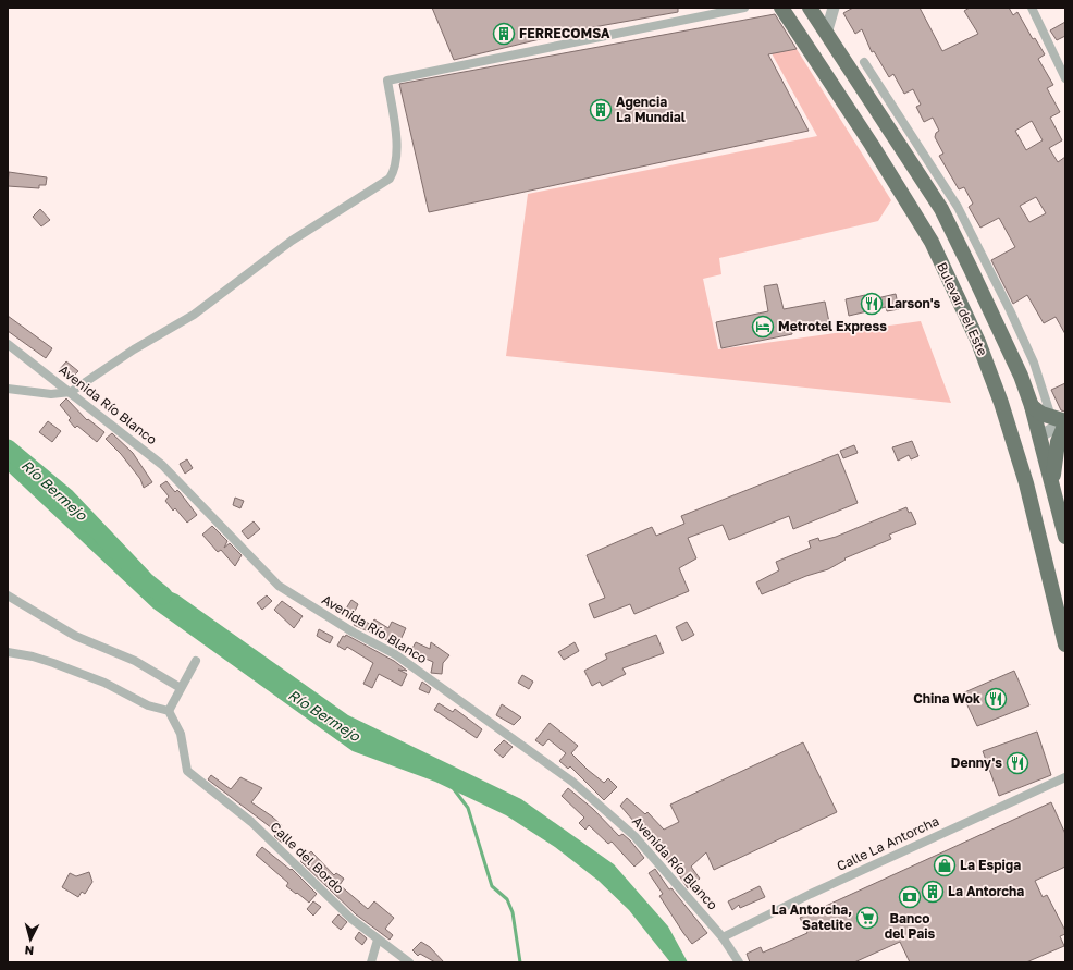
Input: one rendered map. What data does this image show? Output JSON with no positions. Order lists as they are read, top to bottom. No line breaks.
{"streets":{"highway":["Bulevar del Este"],"street":["Avenida Río Blanco","Calle La Antorcha","Calle del Bordo"]},"crossings":[["Avenida Río Blanco","Calle La Antorcha"]],"water":["Río Bermejo"],"places":{"building":["FERRECOMSA","Agencia La Mundial","La Antorcha"],"restaurant":["Larson's","China Wok","Denny's"],"hotel":["Metrotel Express"],"shop":["La Espiga"],"bank":["Banco del Pais"],"supermarket":["La Antorcha, Satelite"]},"north":"bottom"}
